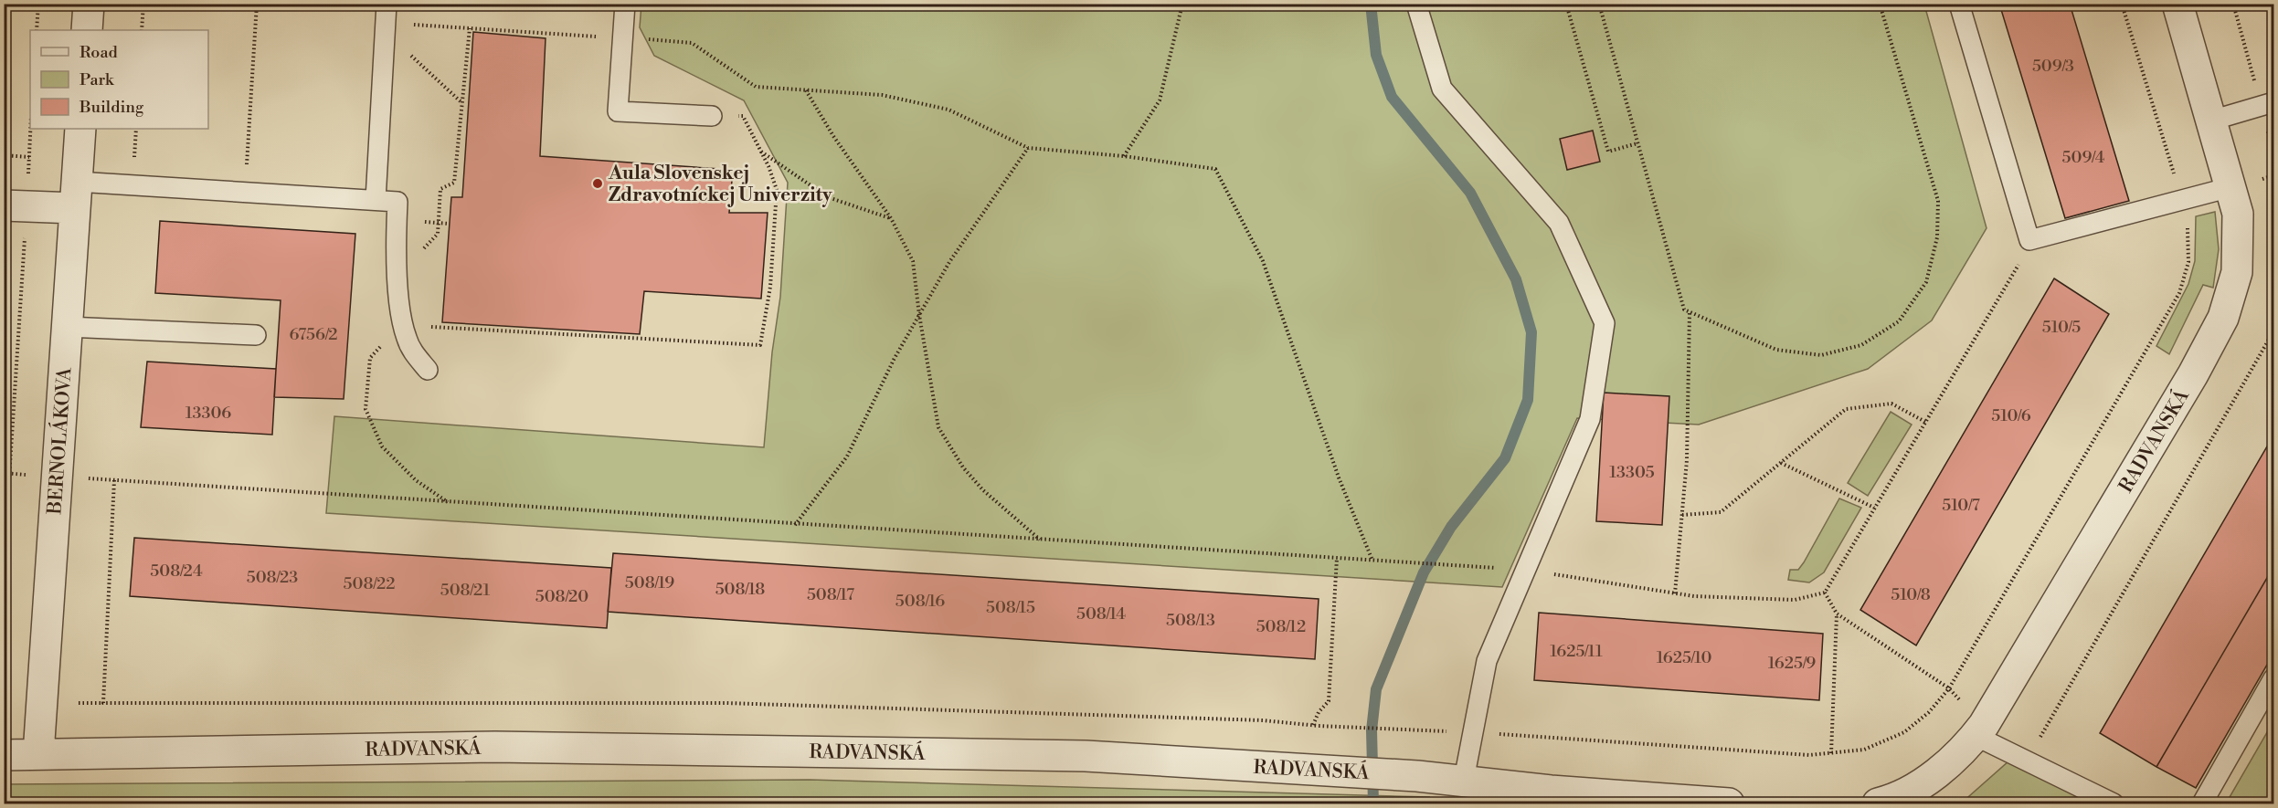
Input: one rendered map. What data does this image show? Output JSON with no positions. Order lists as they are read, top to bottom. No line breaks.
{"streets":{"street":["BERNOLÁKOVA","RADVANSKÁ"]},"crossings":[["BERNOLÁKOVA","RADVANSKÁ"]],"places":["Aula Slovenskej Zdravotníckej Univerzity"],"house_numbers":["509/3","509/4","510/5","6756/2","13306","510/6","13305","510/7","508/24","508/23","508/19","508/22","508/18","508/21","508/17","510/8","508/20","508/16","508/15","508/14","508/13","508/12","1625/11","1625/10","1625/9"],"legend":["Road","Park","Building"]}
